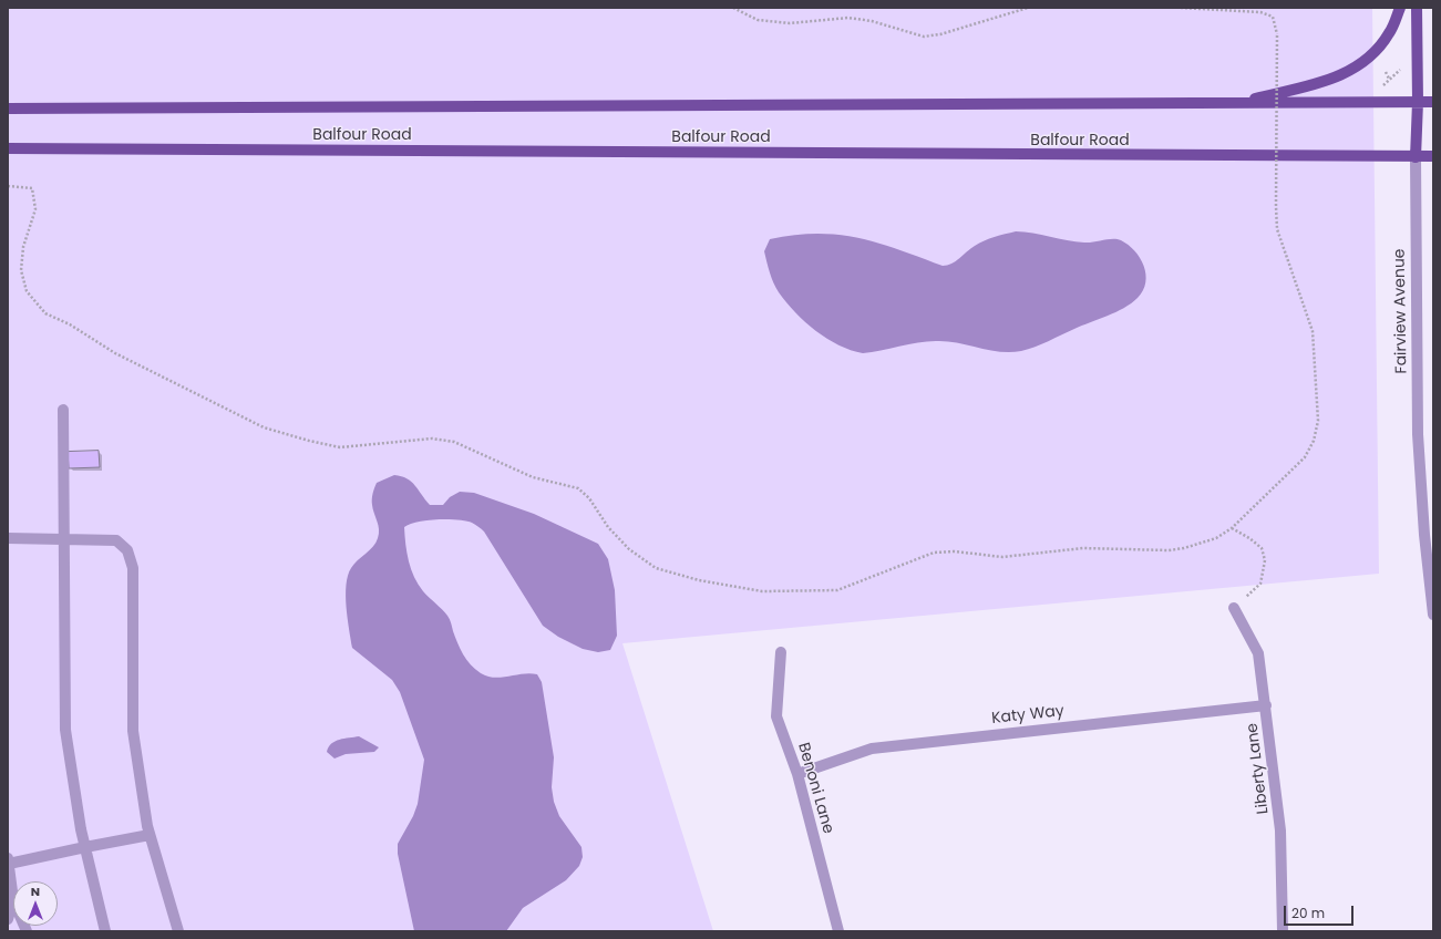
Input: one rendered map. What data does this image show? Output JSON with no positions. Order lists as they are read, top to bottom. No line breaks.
{"streets":{"main road":["Balfour Road","Fairview Avenue"],"street":["Katy Way","Liberty Lane","Benoni Lane"]},"crossings":[["Balfour Road","Fairview Avenue"],["Katy Way","Liberty Lane"],["Katy Way","Benoni Lane"]],"scale_bar":"20 m","north":"top"}
